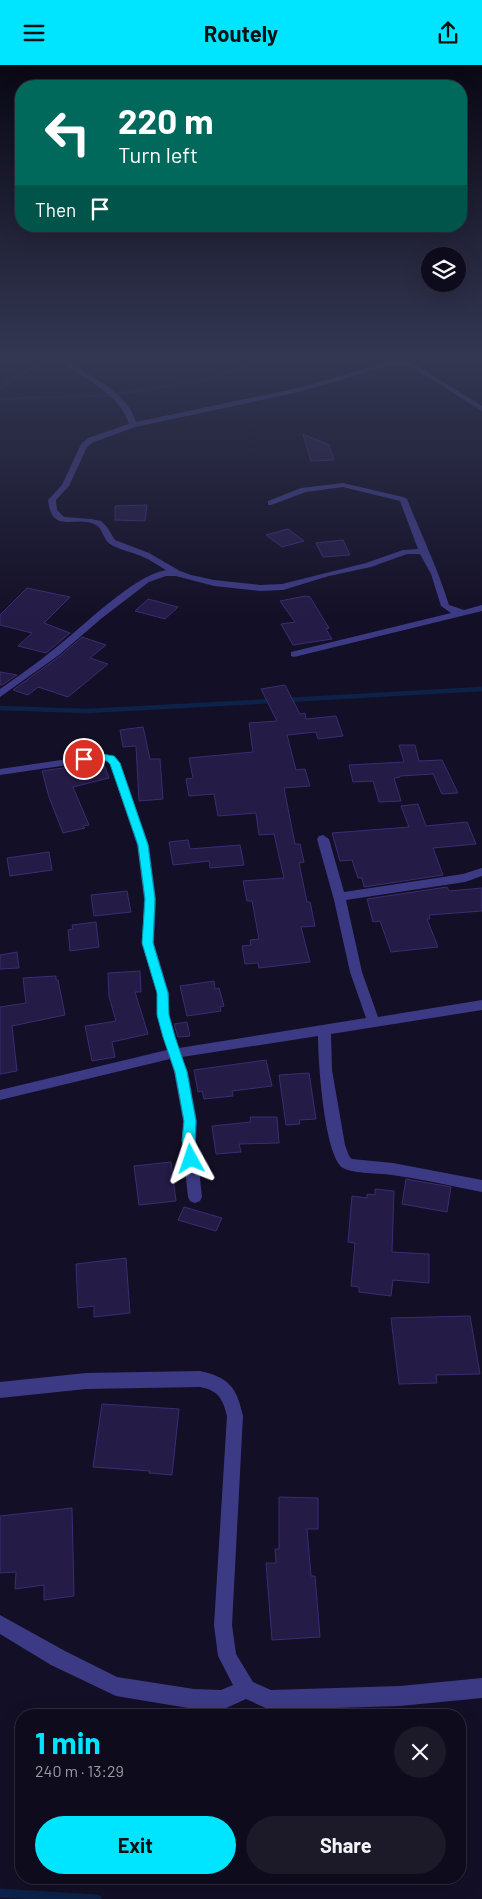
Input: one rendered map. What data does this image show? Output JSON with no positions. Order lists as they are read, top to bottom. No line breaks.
{"page":{"header":"Routely","turn":["220 m","Turn left"],"then":"Then","heading":["1 min","240 m · 13:29"],"buttons":["Exit","Share"]}}
